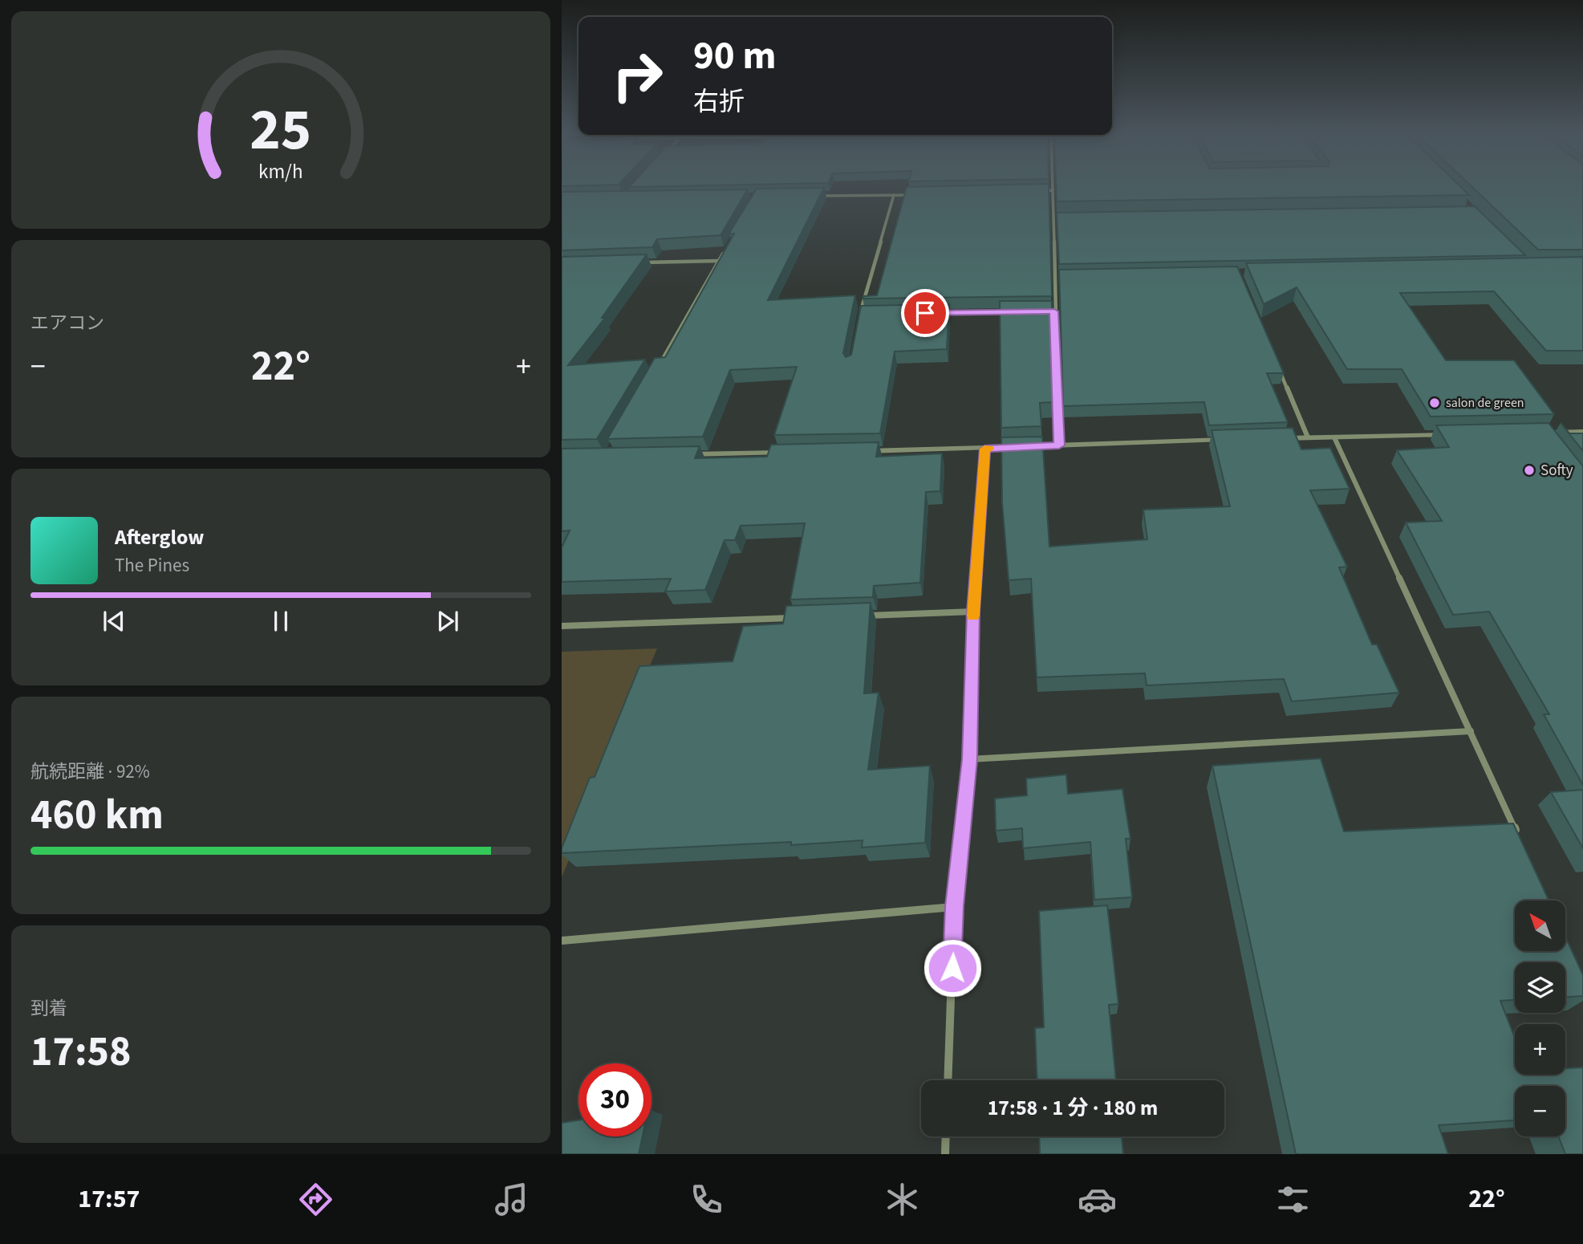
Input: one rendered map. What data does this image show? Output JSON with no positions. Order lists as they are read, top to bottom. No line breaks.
{"places":["salon de green","Softy"],"north":"top left","page":{"turn":["90 m","右折"],"tile":["エアコン",["航続距離 · 92%","460 km"],["到着","17:58"]],"heat":["−","22°","+"],"song":["Afterglow","The Pines"],"map_buttons":["+","−"],"limit":"30","trip":"17:58 · 1 分 · 180 m","tabs":["17:57","22°"],"gauge":["25","km/h"]}}
